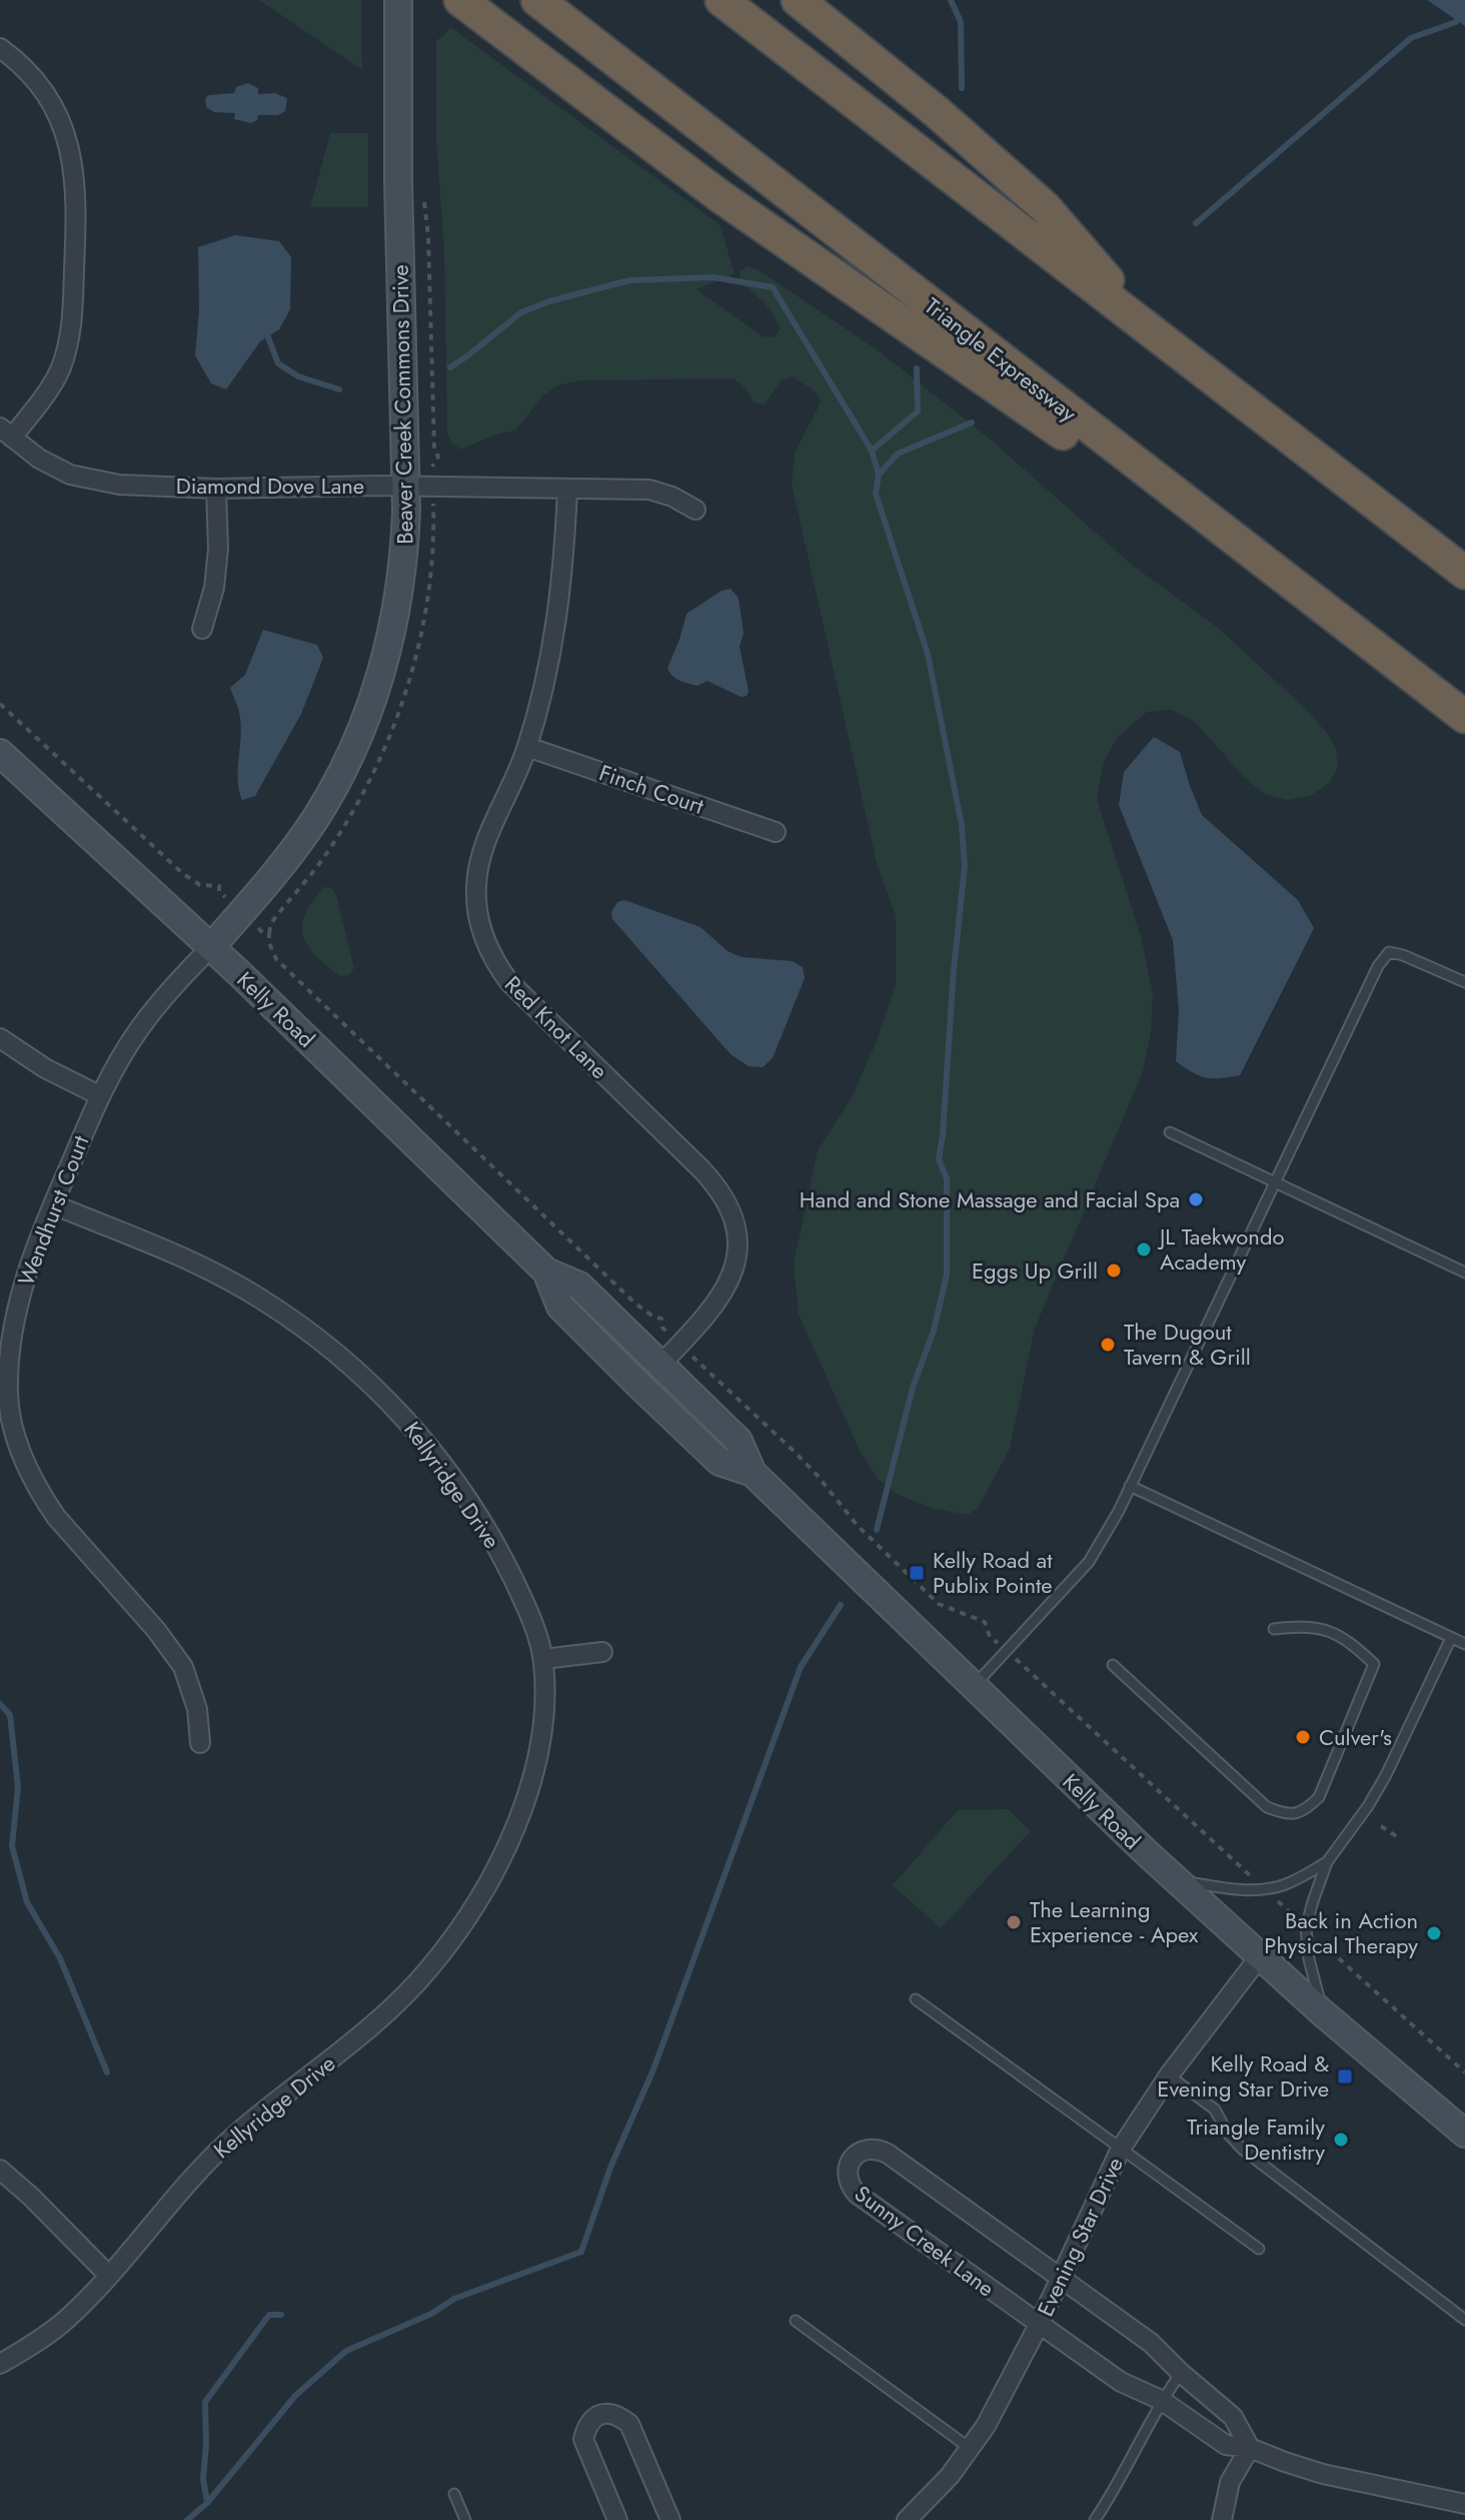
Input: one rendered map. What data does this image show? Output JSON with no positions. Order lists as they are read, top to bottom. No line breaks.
{"streets":{"highway":["Triangle Expressway"],"main road":["Beaver Creek Commons Drive","Kelly Road"],"street":["Diamond Dove Lane","Finch Court","Red Knot Lane","Wendhurst Court","Kellyridge Drive","Evening Star Drive","Sunny Creek Lane"]},"crossings":[["Beaver Creek Commons Drive","Diamond Dove Lane"],["Beaver Creek Commons Drive","Kelly Road"],["Beaver Creek Commons Drive","Wendhurst Court"],["Diamond Dove Lane","Red Knot Lane"],["Finch Court","Red Knot Lane"],["Kelly Road","Red Knot Lane"],["Kelly Road","Wendhurst Court"],["Kelly Road","Evening Star Drive"],["Wendhurst Court","Kellyridge Drive"],["Evening Star Drive","Sunny Creek Lane"]],"places":{"other":["Hand and Stone Massage and Facial Spa","JL Taekwondo Academy","Eggs Up Grill","The Dugout Tavern & Grill","Culver's","The Learning Experience - Apex","Back in Action Physical Therapy","Triangle Family Dentistry"],"transit":["Kelly Road at Publix Pointe","Kelly Road & Evening Star Drive"]}}
